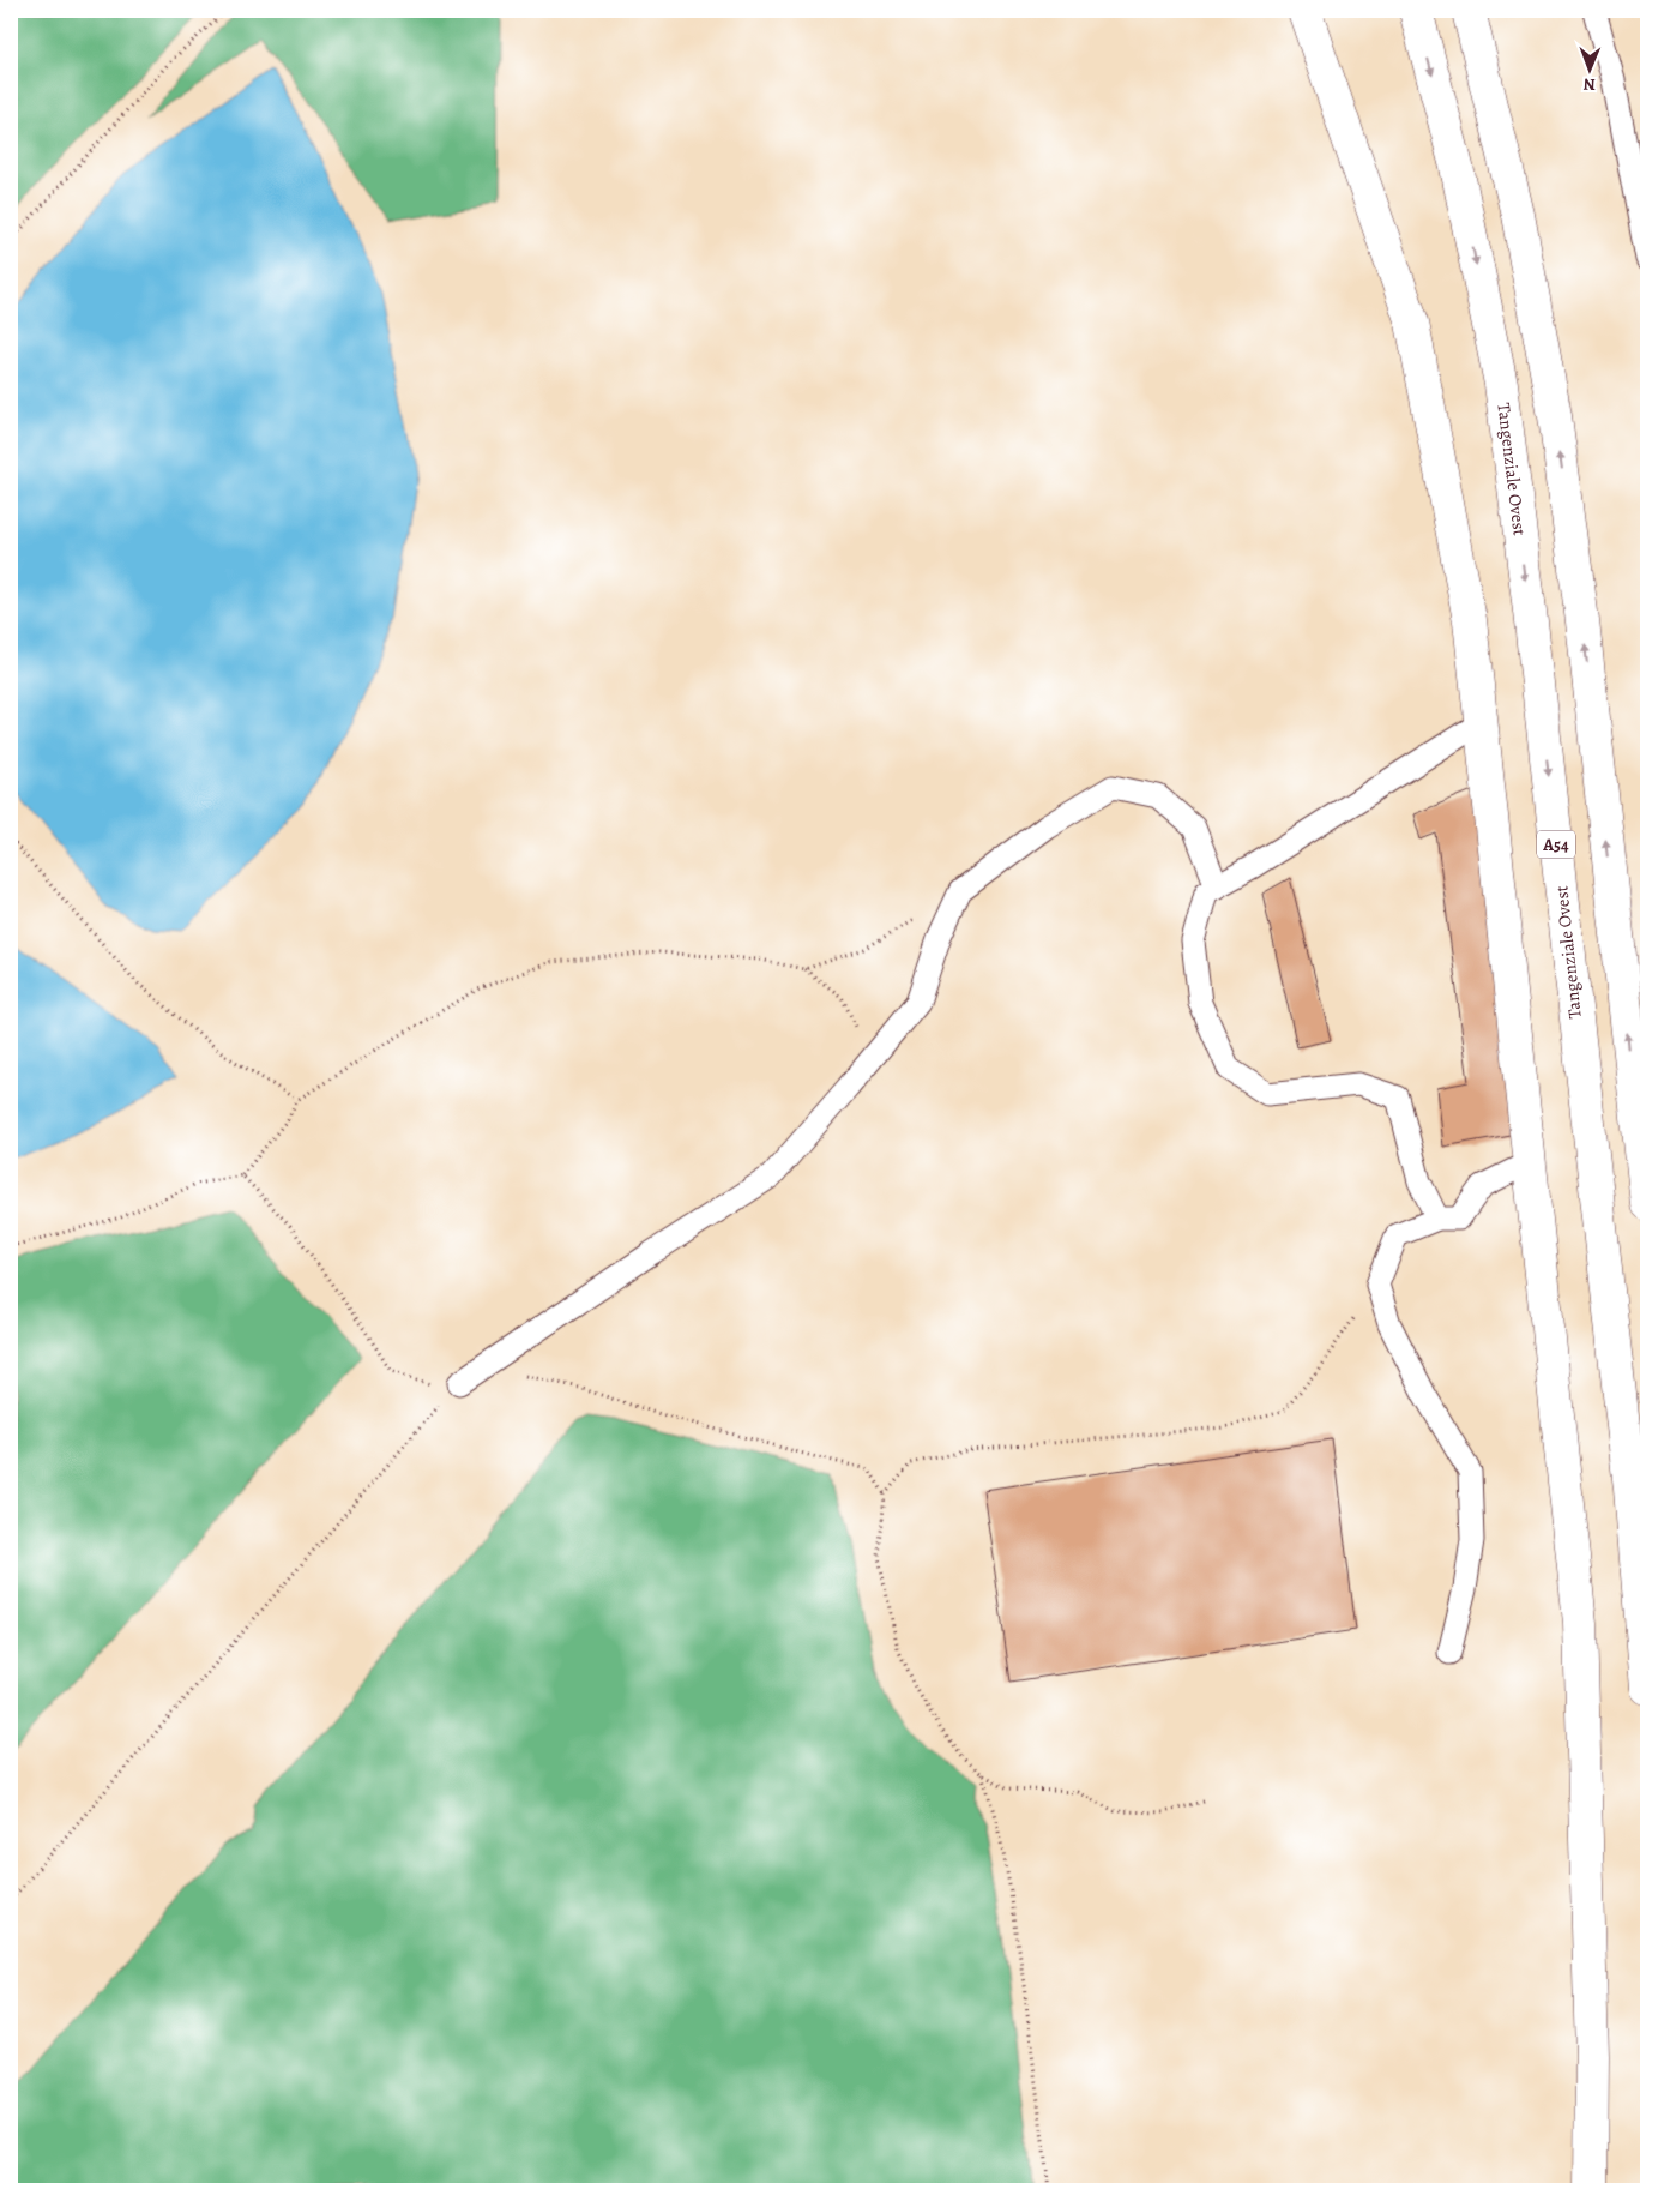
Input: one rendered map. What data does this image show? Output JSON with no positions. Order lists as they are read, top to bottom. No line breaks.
{"streets":{"main road":["Tangenziale Ovest","A54"]},"north":"bottom"}
